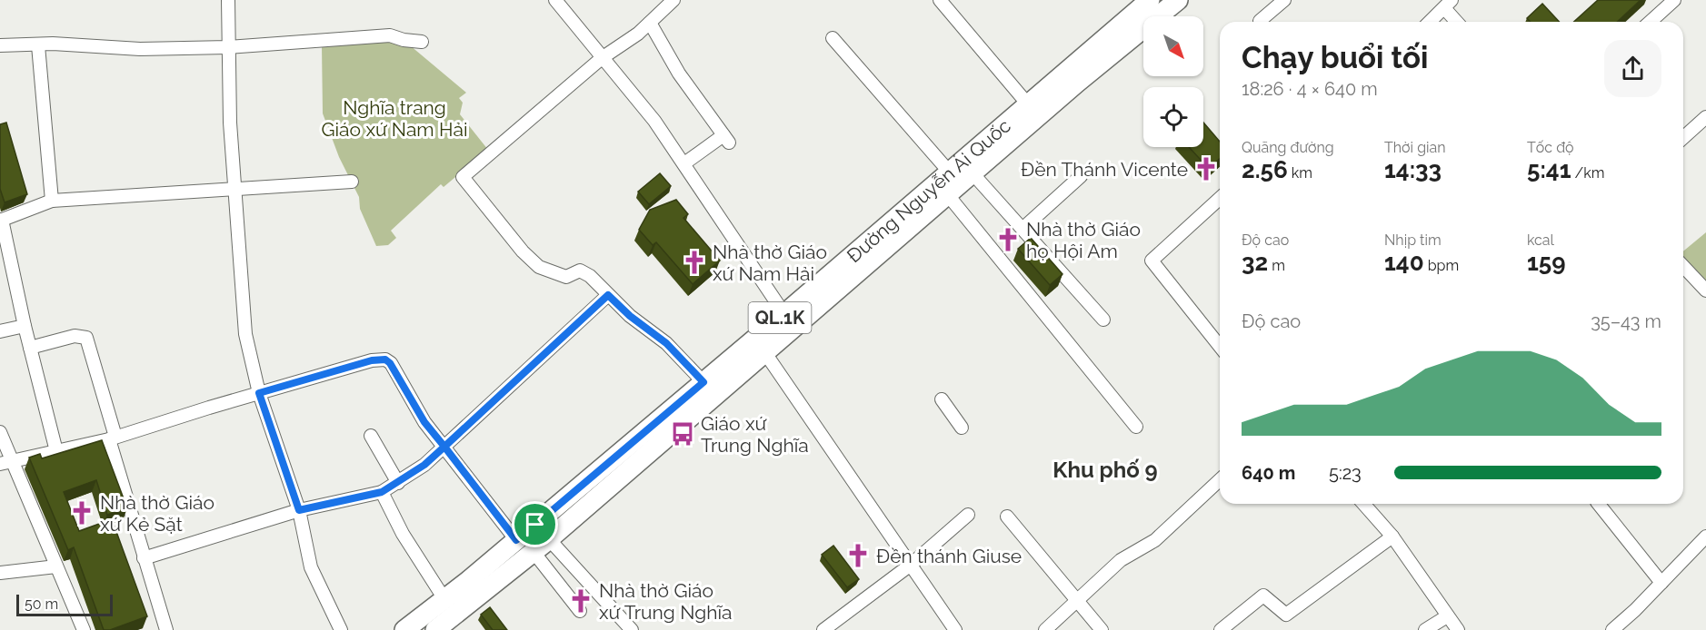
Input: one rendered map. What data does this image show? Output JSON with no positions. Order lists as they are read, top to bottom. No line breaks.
{"streets":{"main road":["Đường Nguyễn Ái Quốc","QL.1K"]},"districts":["Khu phố 9"],"parks":["Nghĩa trang Giáo xứ Nam Hải"],"places":{"church":["Đền Thánh Vicente","Nhà thờ Giáo họ Hội Am","Nhà thờ Giáo xứ Nam Hải","Nhà thờ Giáo xứ Kẻ Sặt","Đền thánh Giuse","Nhà thờ Giáo xứ Trung Nghĩa"],"bus stop":["Giáo xứ Trung Nghĩa"]},"scale_bar":"50 m","north":"bottom right","page":{"heading":["Chạy buổi tối","18:26 · 4 × 640 m"],"stats":[["Quãng đường","2.56 km"],["Thời gian","14:33"],["Tốc độ","5:41 /km"],["Độ cao","32 m"],["Nhịp tim","140 bpm"],["kcal","159"]],"chart":["Độ cao","35–43 m"],"list":[{"name":"640 m","note":"5:23"}],"scale":"50 m"}}
